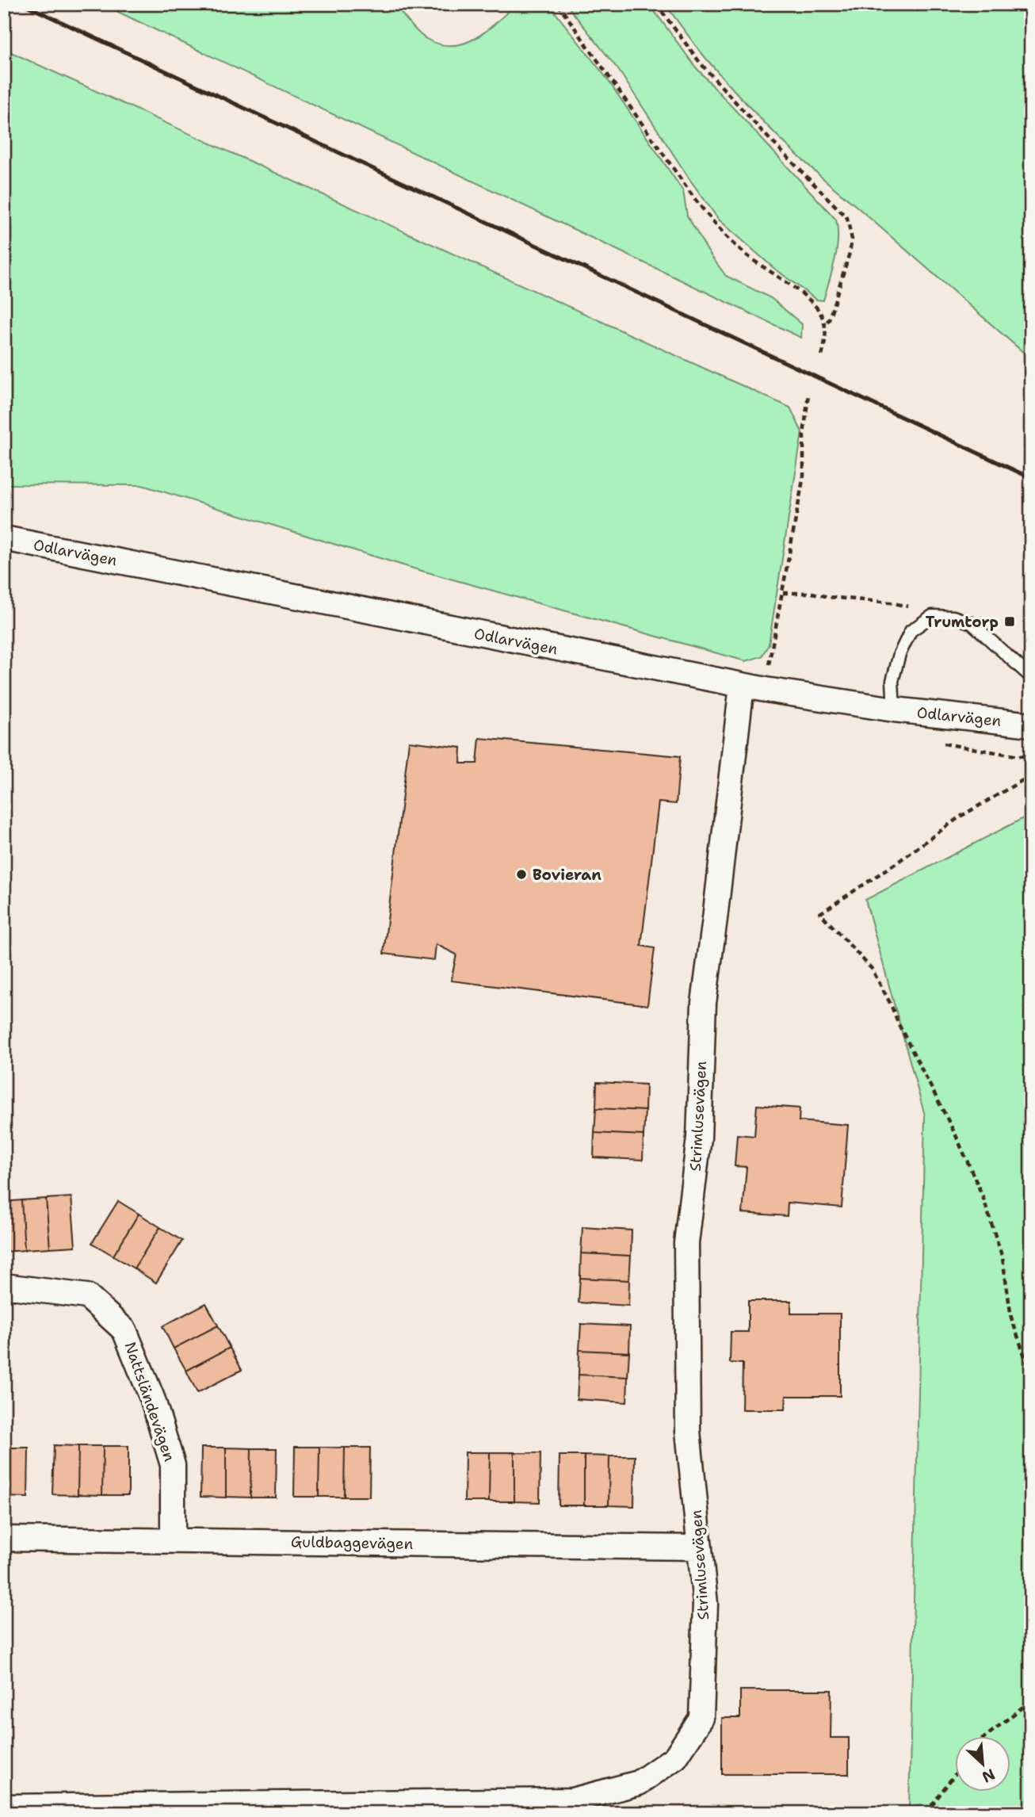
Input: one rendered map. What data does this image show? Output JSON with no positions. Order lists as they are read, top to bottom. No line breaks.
{"streets":{"street":["Odlarvägen","Strimlusevägen","Nattsländevägen","Guldbaggevägen"]},"crossings":[["Odlarvägen","Strimlusevägen"],["Strimlusevägen","Guldbaggevägen"],["Nattsländevägen","Guldbaggevägen"]],"places":{"transit":["Trumtorp"],"other":["Bovieran"]},"north":"bottom right"}
